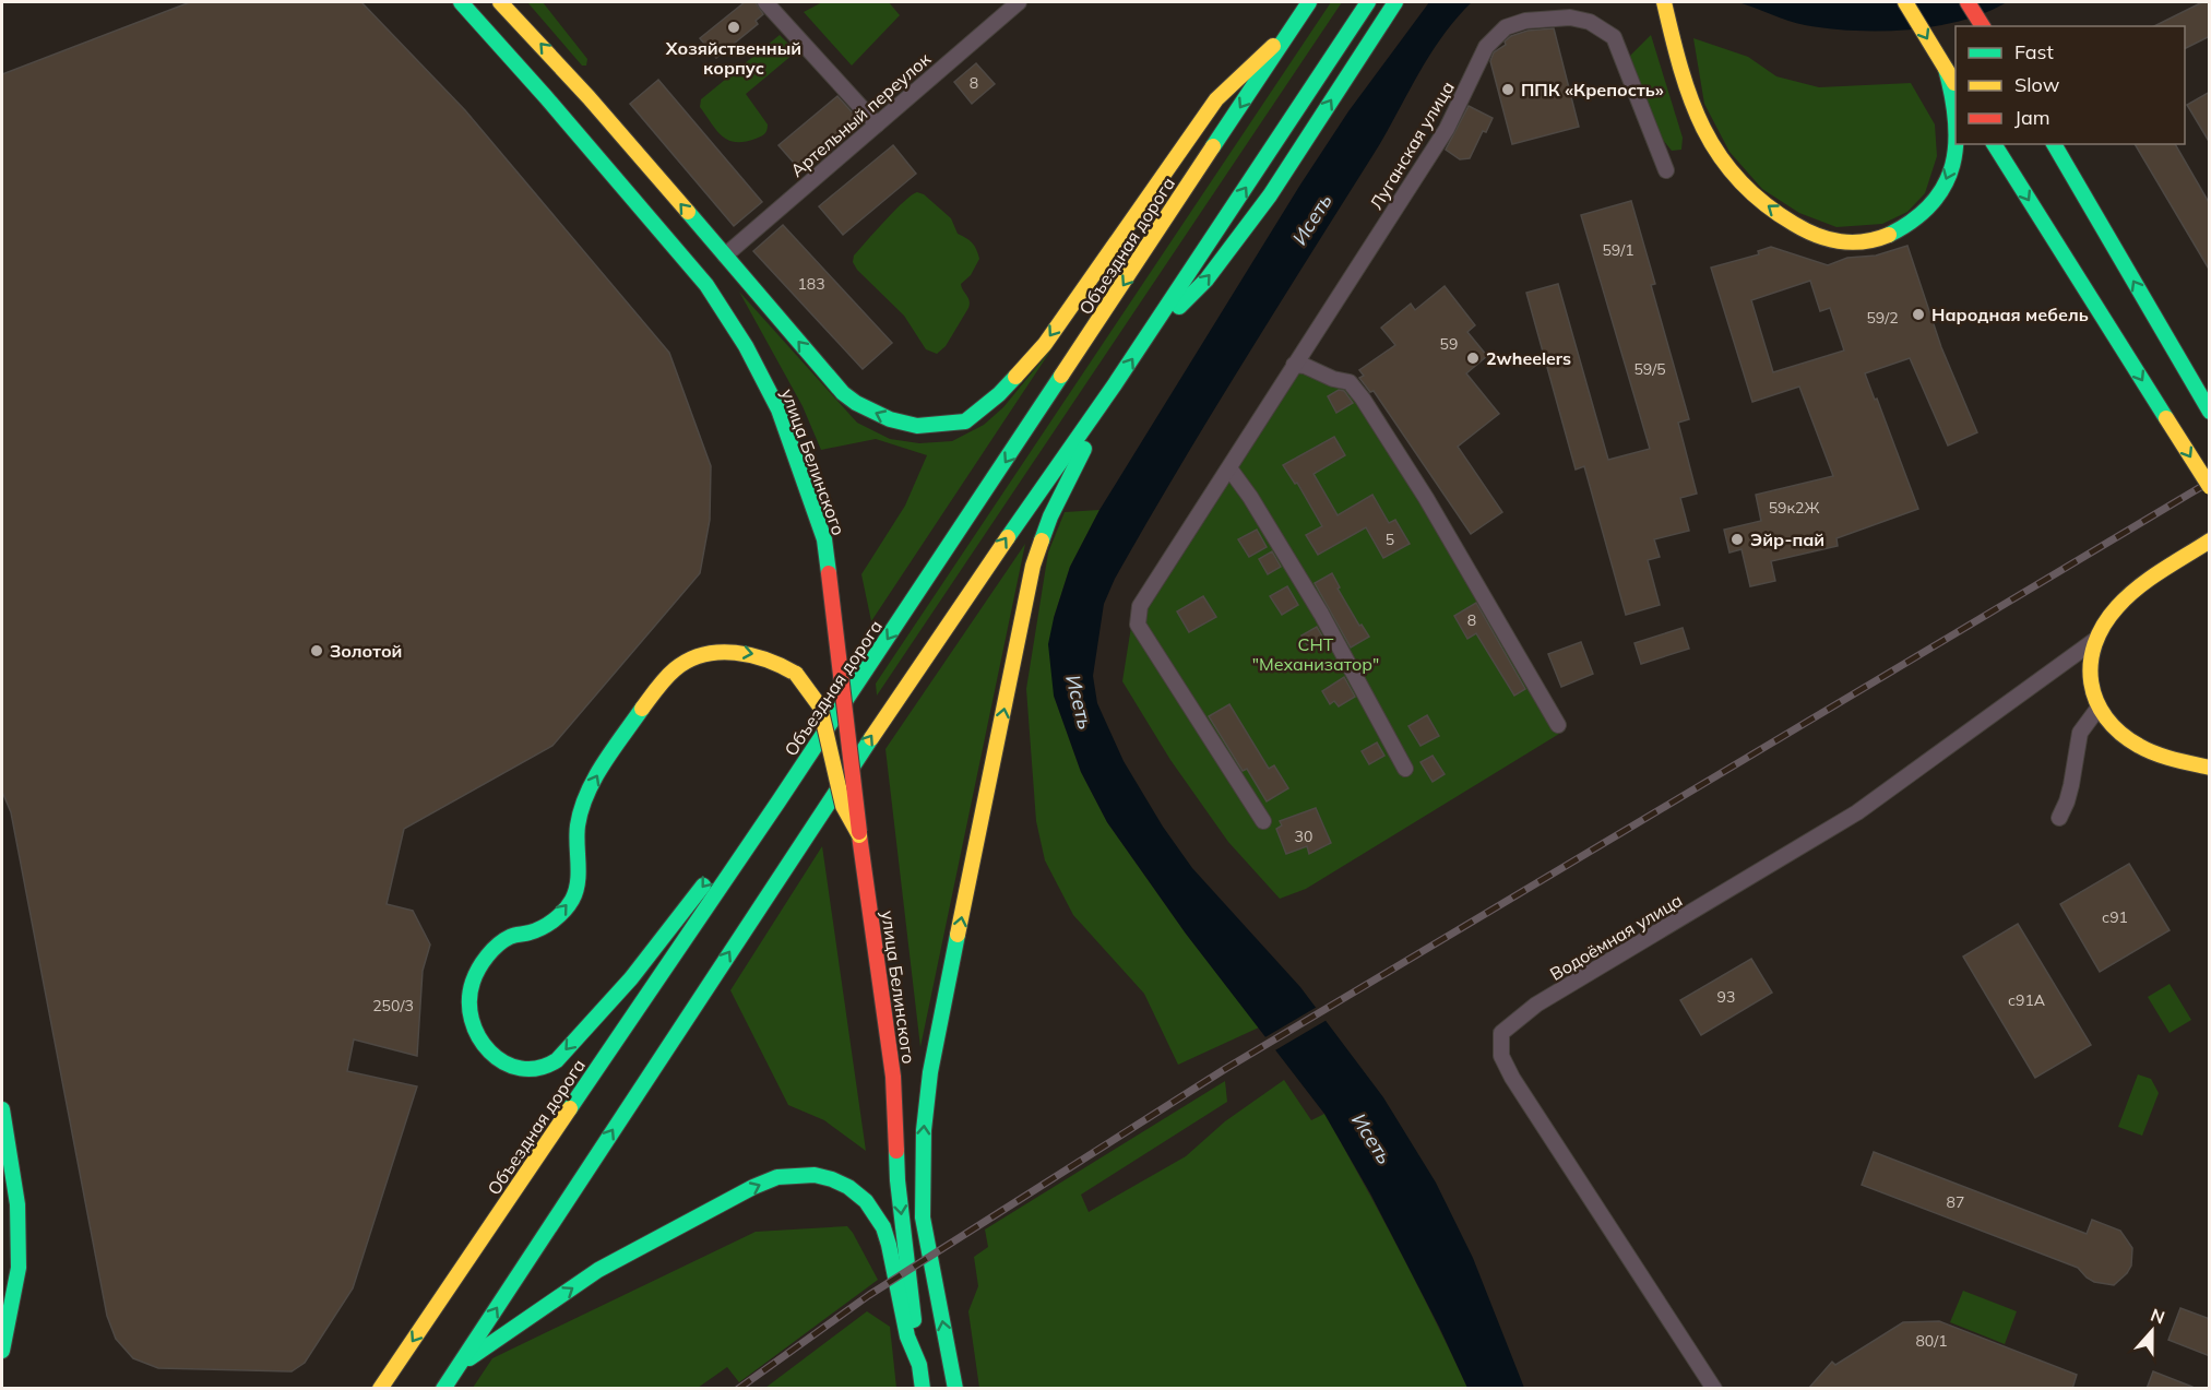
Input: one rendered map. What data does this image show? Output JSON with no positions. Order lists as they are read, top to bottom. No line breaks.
{"streets":{"main road":["Объездная дорога","улица Белинского"],"street":["Артельный переулок","Луганская улица","Водоёмная улица"]},"water":["Исеть"],"parks":["СНТ \"Механизатор\""],"places":["Хозяйственный корпус","ППК «Крепость»","Народная мебель","2wheelers","Эйр-пай","Золотой"],"house_numbers":["8","59/1","183","59/2","59","59/5","59к2Ж","5","8","30","с91","93","с91А","250/3","87","80/1"],"legend":["Fast","Slow","Jam"],"north":"top"}
